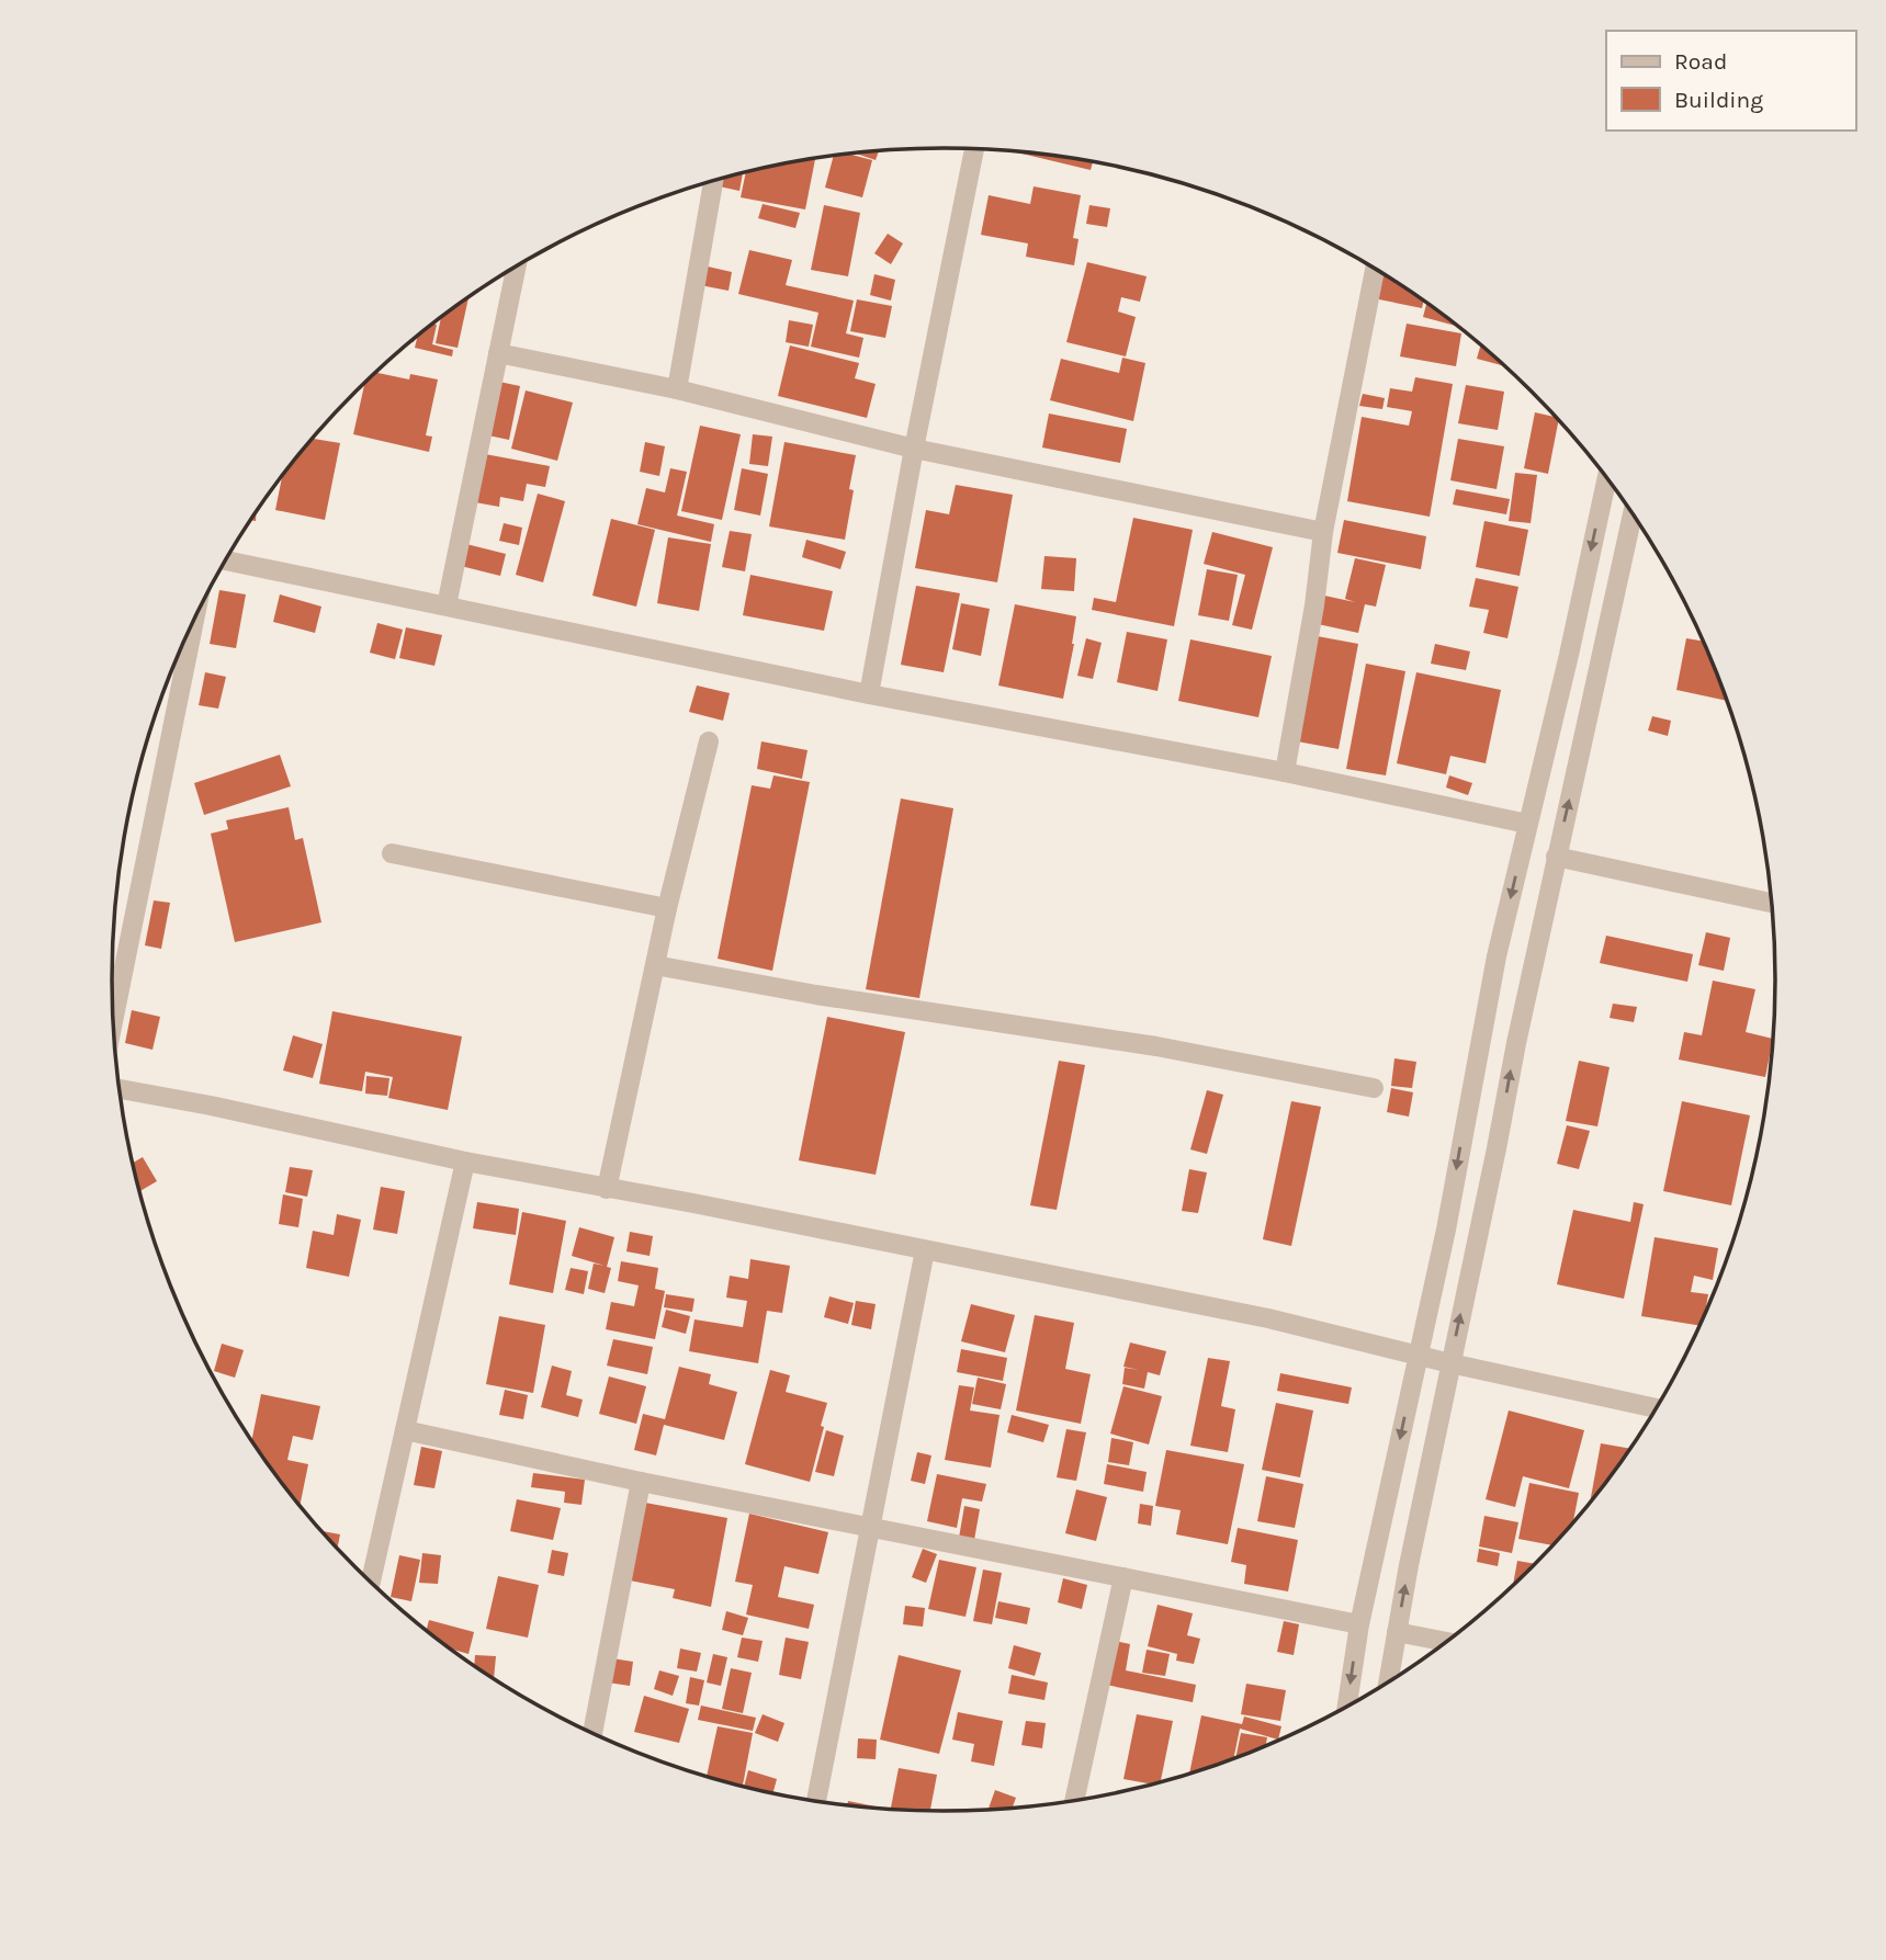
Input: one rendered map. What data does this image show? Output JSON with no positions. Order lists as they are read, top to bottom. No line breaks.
{"legend":["Road","Building"]}
